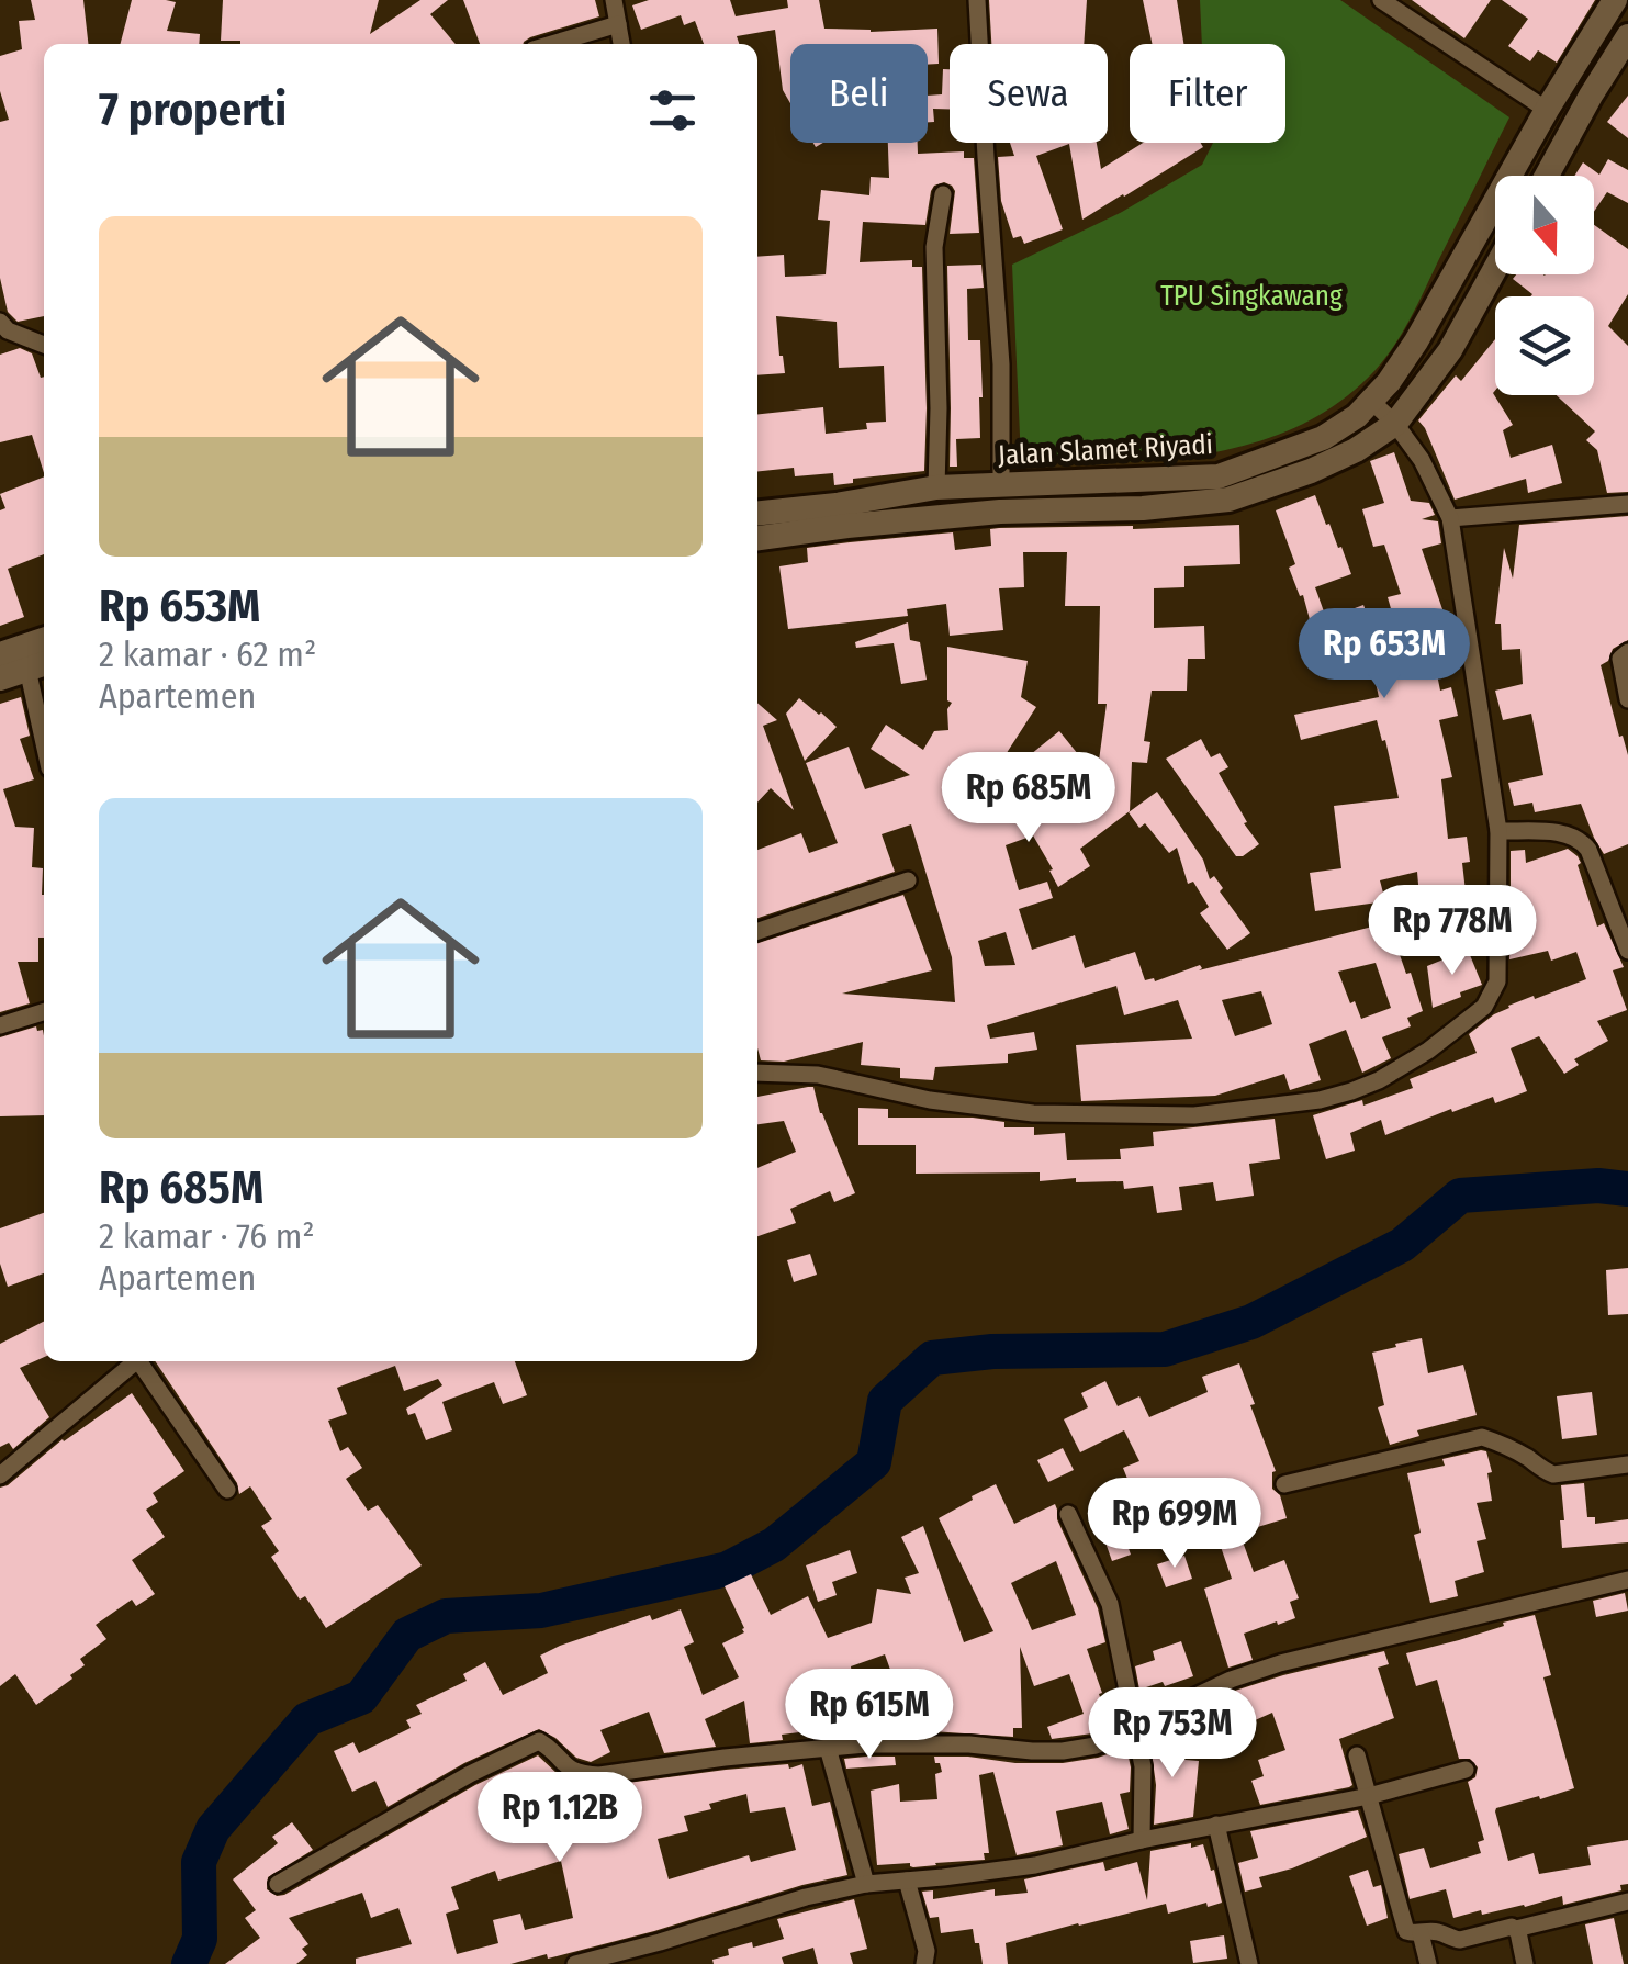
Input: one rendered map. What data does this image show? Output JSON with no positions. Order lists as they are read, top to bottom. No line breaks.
{"streets":{"main road":["Jalan Slamet Riyadi"]},"parks":["TPU Singkawang"],"north":"bottom","page":{"chip":["Beli","Sewa","Filter"],"heading":"7 properti","list":[{"name":"Rp 653M","note":"2 kamar · 62 m² · Apartemen"},{"name":"Rp 685M","note":"2 kamar · 76 m² · Apartemen"}],"price":["Rp 653M","Rp 685M","Rp 778M","Rp 699M","Rp 615M","Rp 753M","Rp 1.12B"]}}
